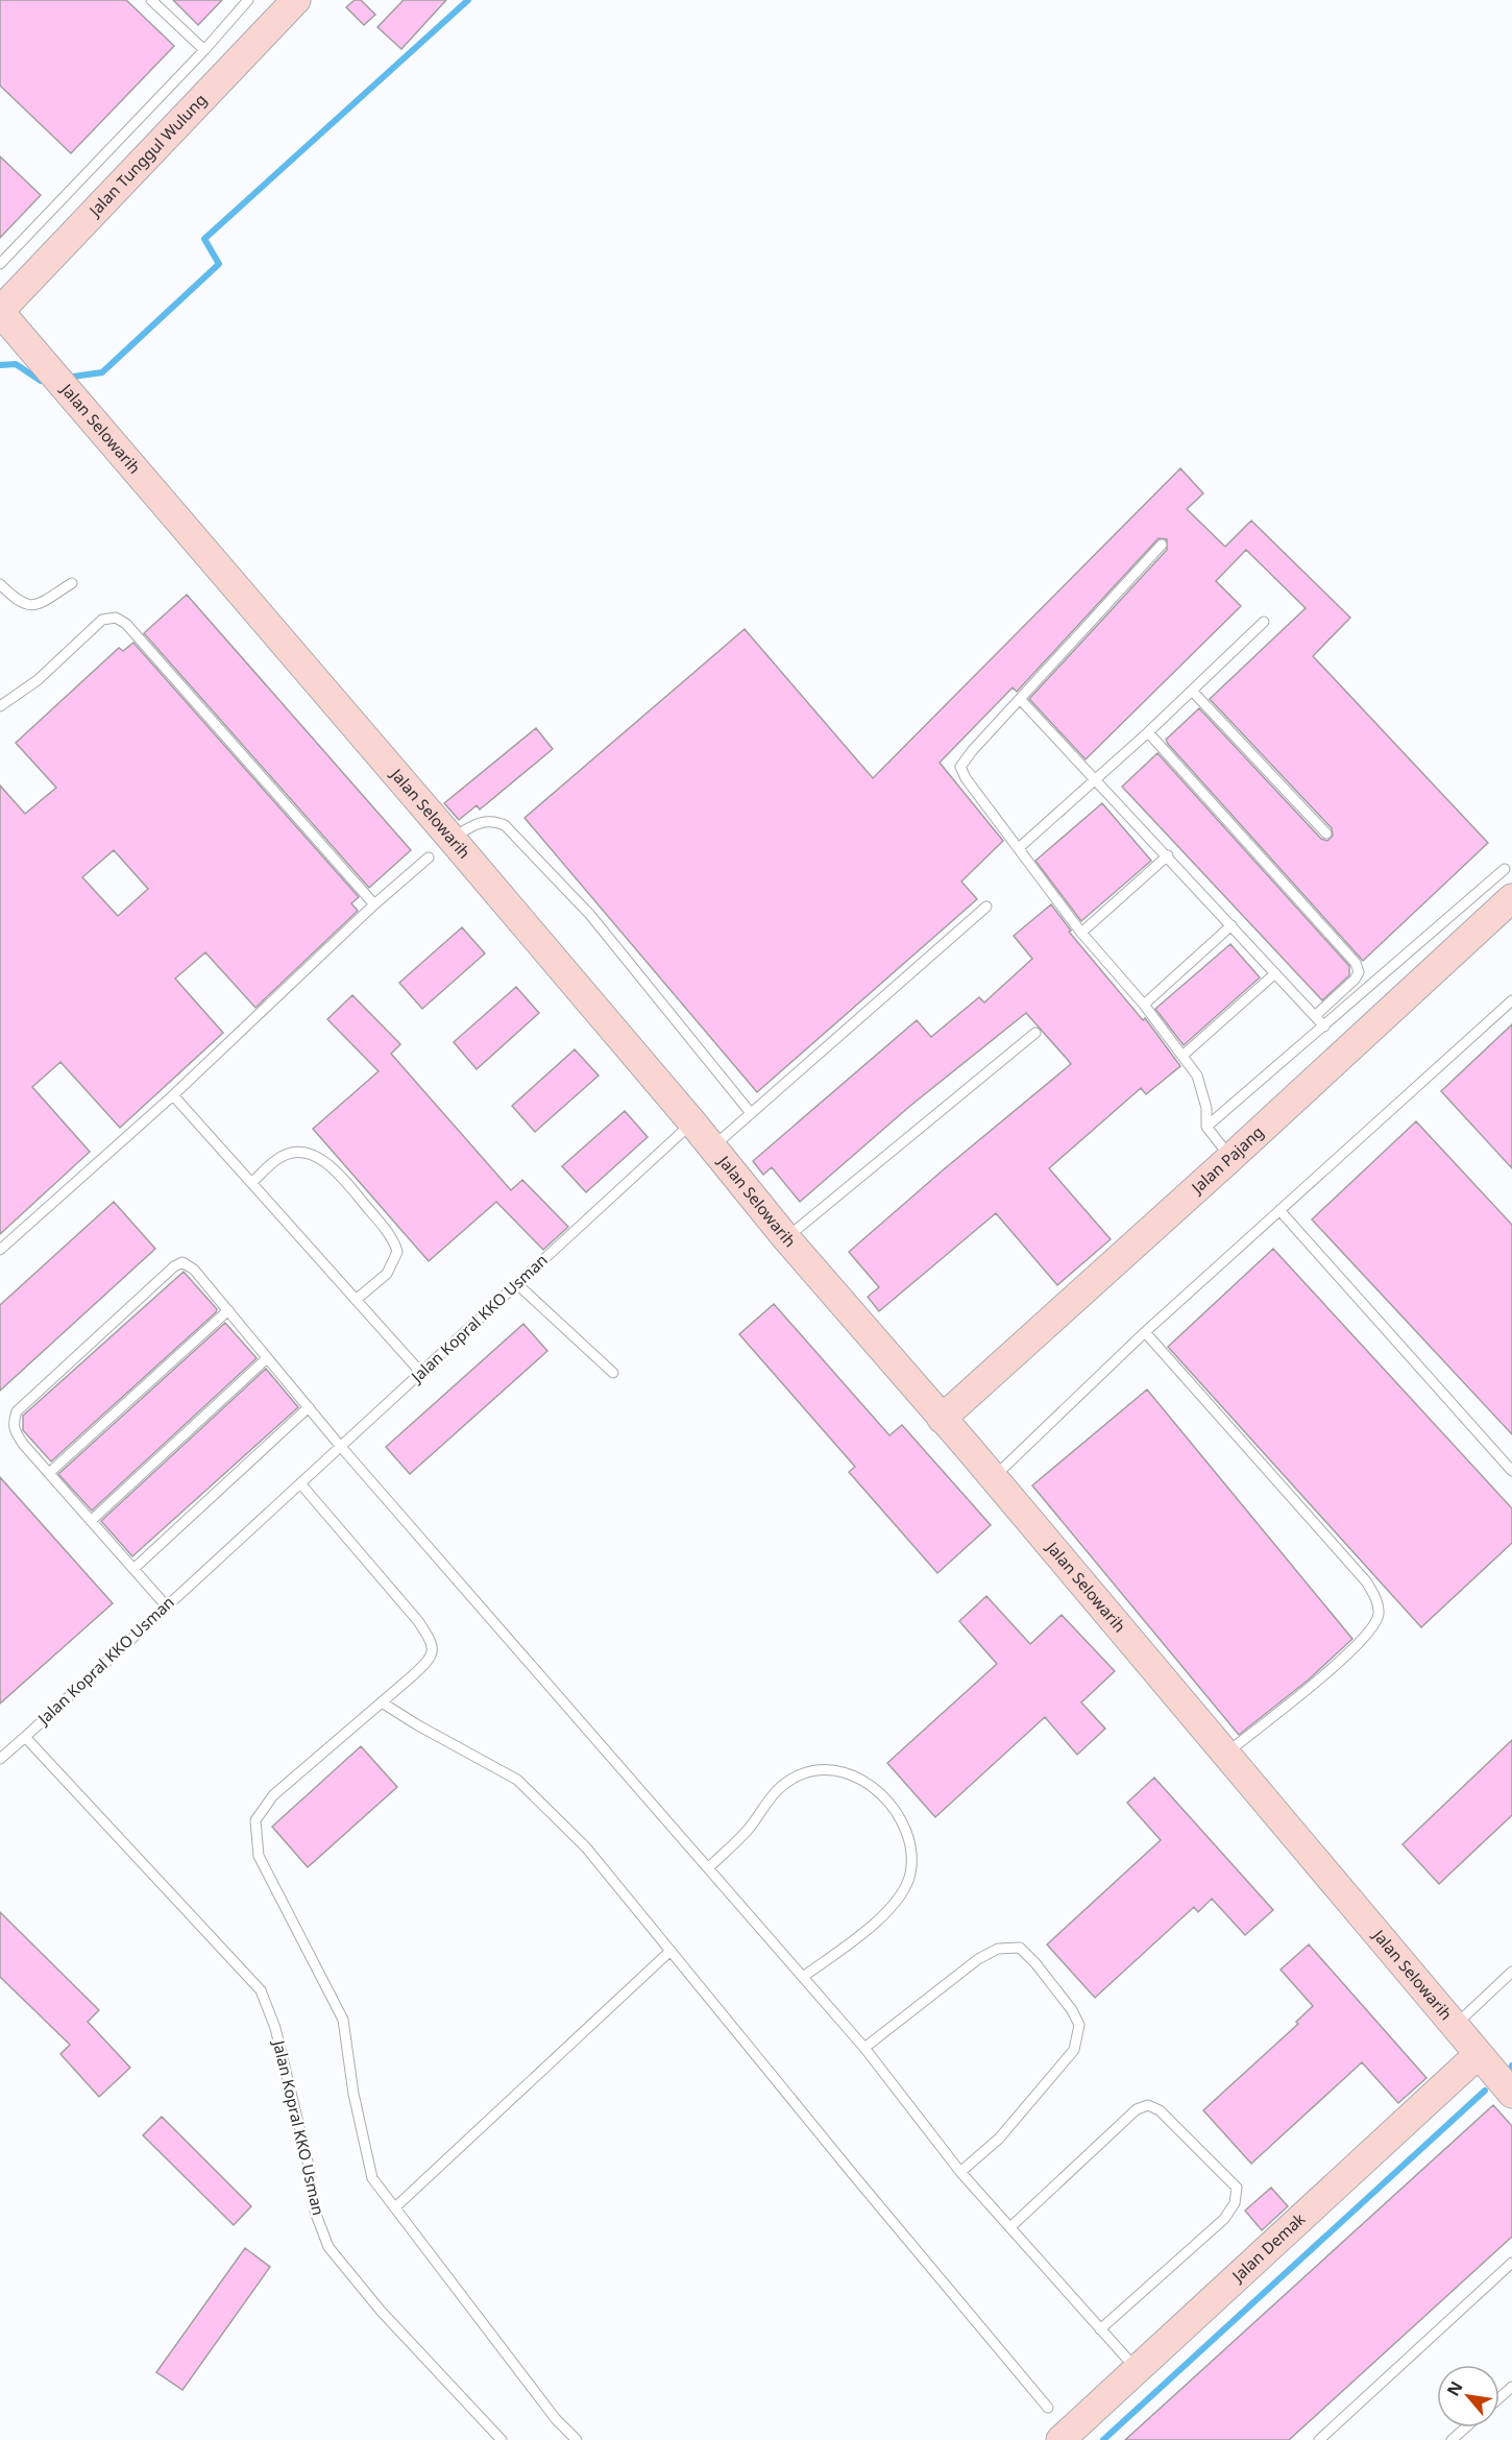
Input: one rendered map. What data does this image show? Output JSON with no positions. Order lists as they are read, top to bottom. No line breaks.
{"streets":{"main road":["Jalan Tunggul Wulung","Jalan Selowarih","Jalan Pajang","Jalan Demak"],"lane":["Jalan Kopral KKO Usman"]},"crossings":[["Jalan Tunggul Wulung","Jalan Selowarih"],["Jalan Selowarih","Jalan Pajang"],["Jalan Selowarih","Jalan Kopral KKO Usman"],["Jalan Selowarih","Jalan Demak"]],"north":"top left"}
